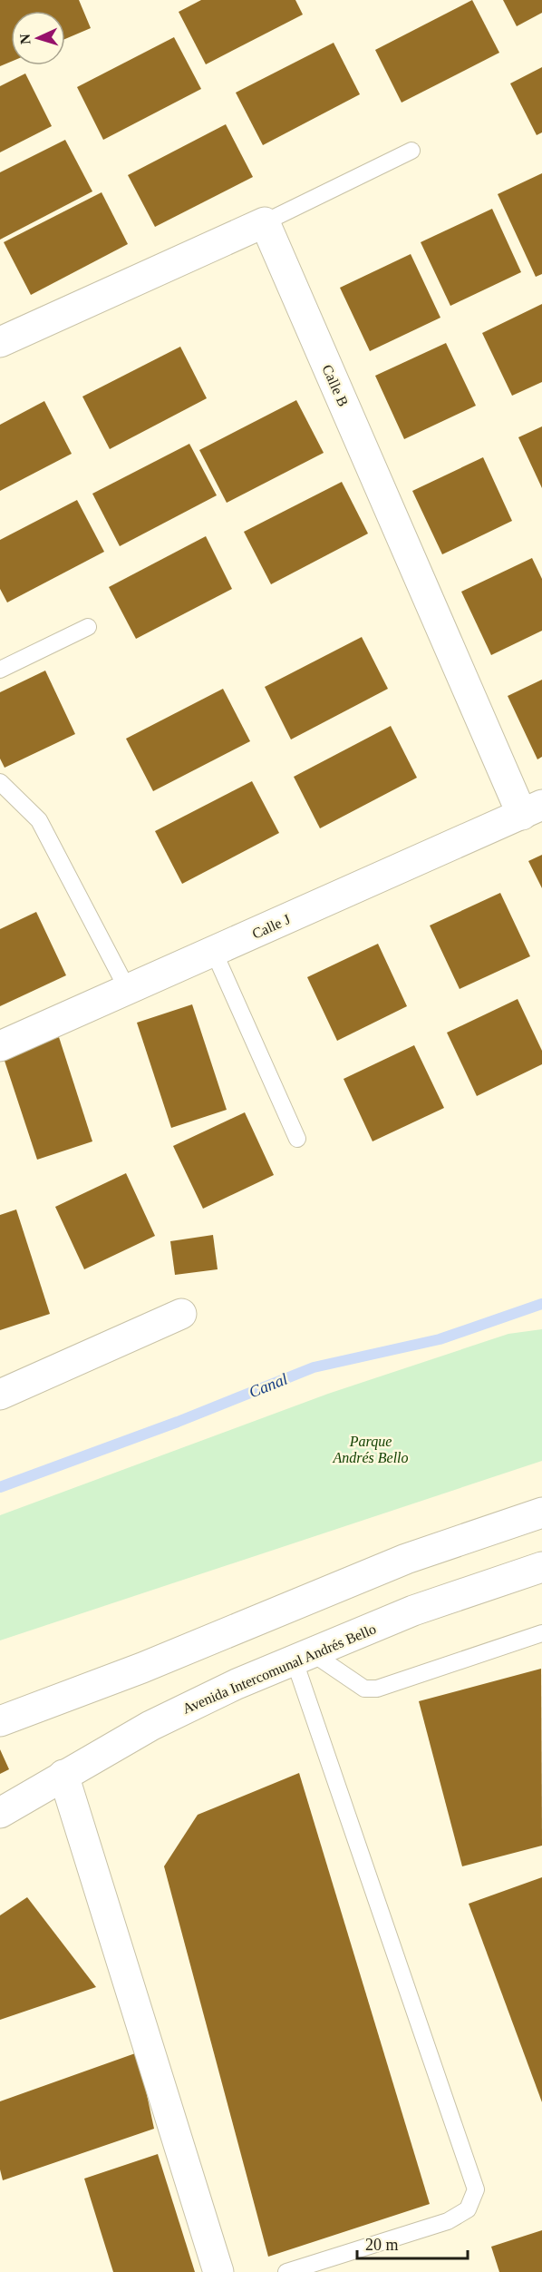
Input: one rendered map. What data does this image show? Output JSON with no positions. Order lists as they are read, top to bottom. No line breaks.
{"streets":{"street":["Calle B","Calle J","Avenida Intercomunal Andrés Bello"]},"crossings":[["Calle B","Calle J"]],"water":["Canal"],"parks":["Parque Andrés Bello"],"scale_bar":"20 m","north":"left"}
